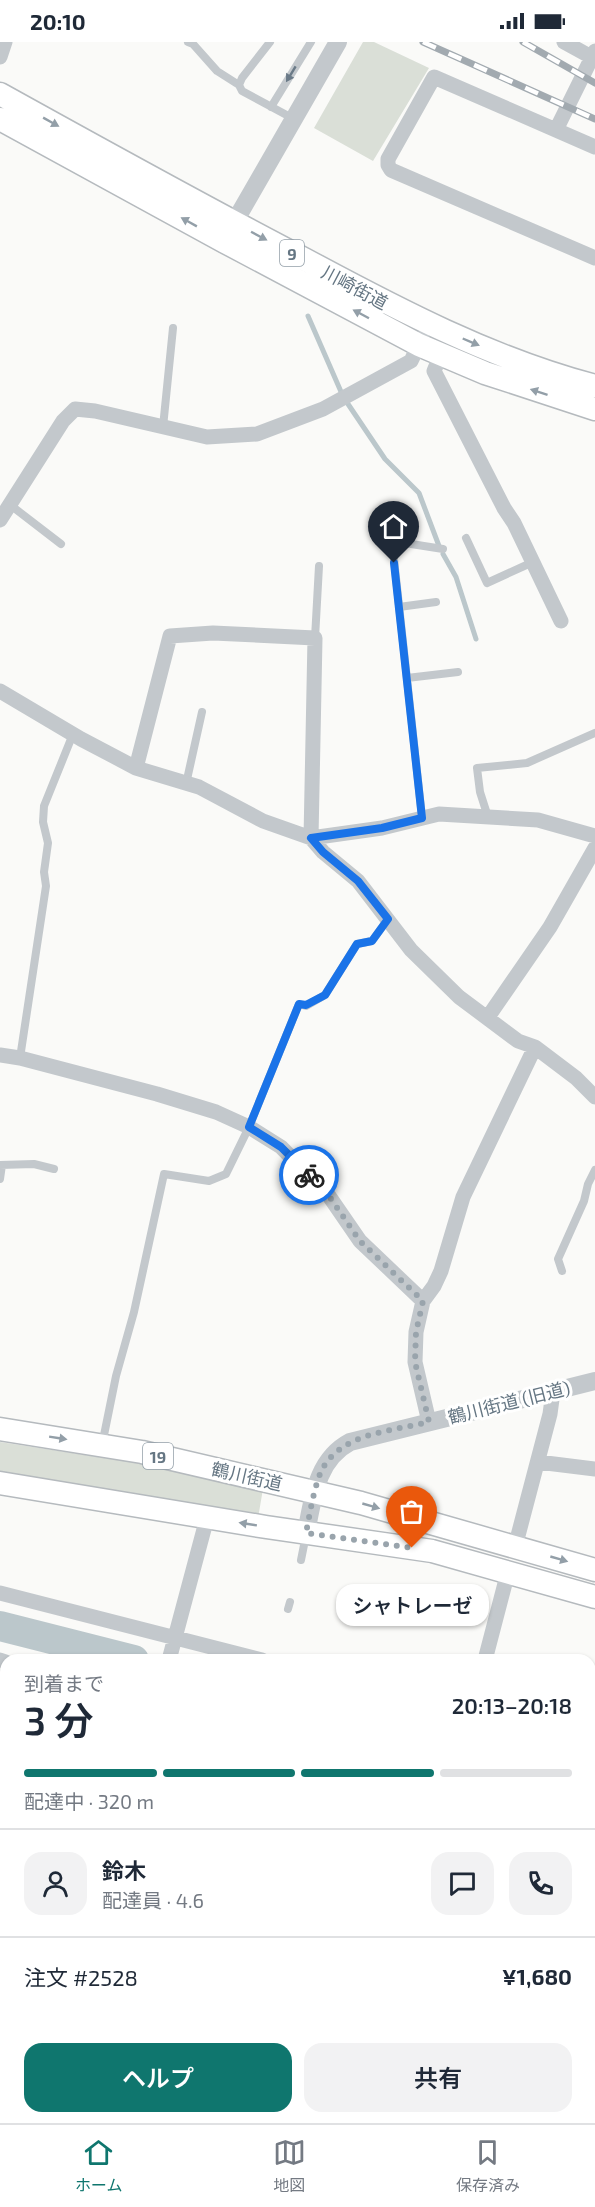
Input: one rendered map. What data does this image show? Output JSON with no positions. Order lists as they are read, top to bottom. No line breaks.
{"streets":{"main road":["9","川崎街道","19","鶴川街道"],"street":["鶴川街道 (旧道)"]},"crossings":[["鶴川街道 (旧道)","鶴川街道"]],"places":["シャトレーゼ"],"page":{"status":"20:10","bubble":"シャトレーゼ","heading":["3 分","到着まで","20:13–20:18"],"panel":["鈴木","配達員 · 4.6","注文 #2528","¥1,680"],"bar":"配達中 · 320 m","buttons":["ヘルプ","共有"],"tabs":["ホーム","地図","保存済み"]}}
